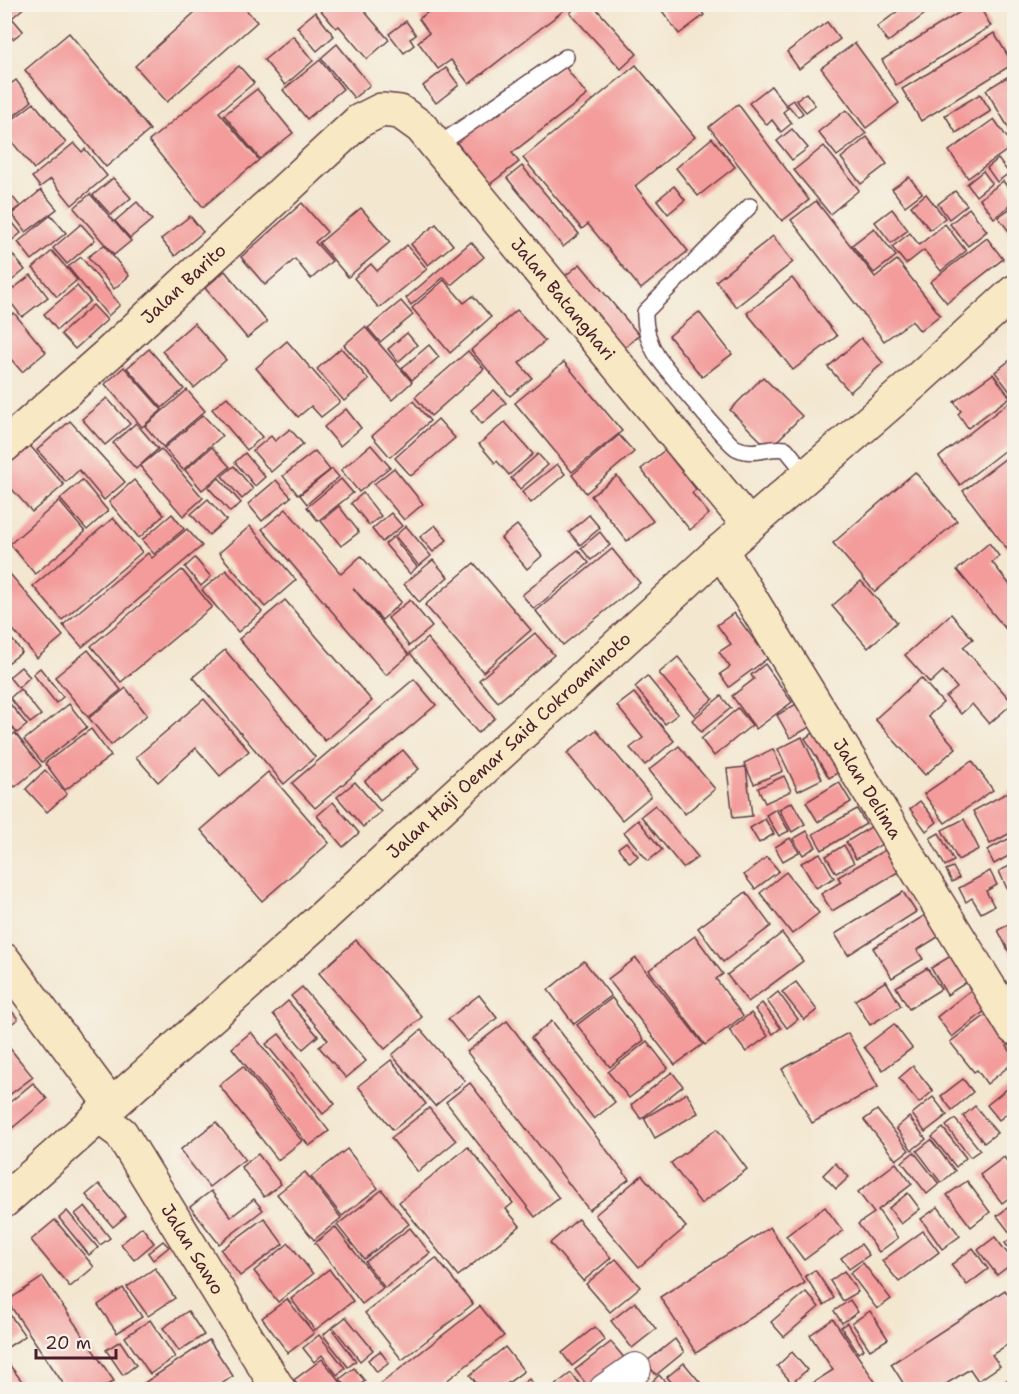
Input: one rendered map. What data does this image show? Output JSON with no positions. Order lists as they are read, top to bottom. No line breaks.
{"streets":{"street":["Jalan Barito","Jalan Batanghari","Jalan Haji Oemar Said Cokroaminoto","Jalan Delima","Jalan Sawo"]},"crossings":[["Jalan Barito","Jalan Batanghari"],["Jalan Batanghari","Jalan Haji Oemar Said Cokroaminoto"],["Jalan Haji Oemar Said Cokroaminoto","Jalan Delima"],["Jalan Haji Oemar Said Cokroaminoto","Jalan Sawo"]],"scale_bar":"20 m"}
